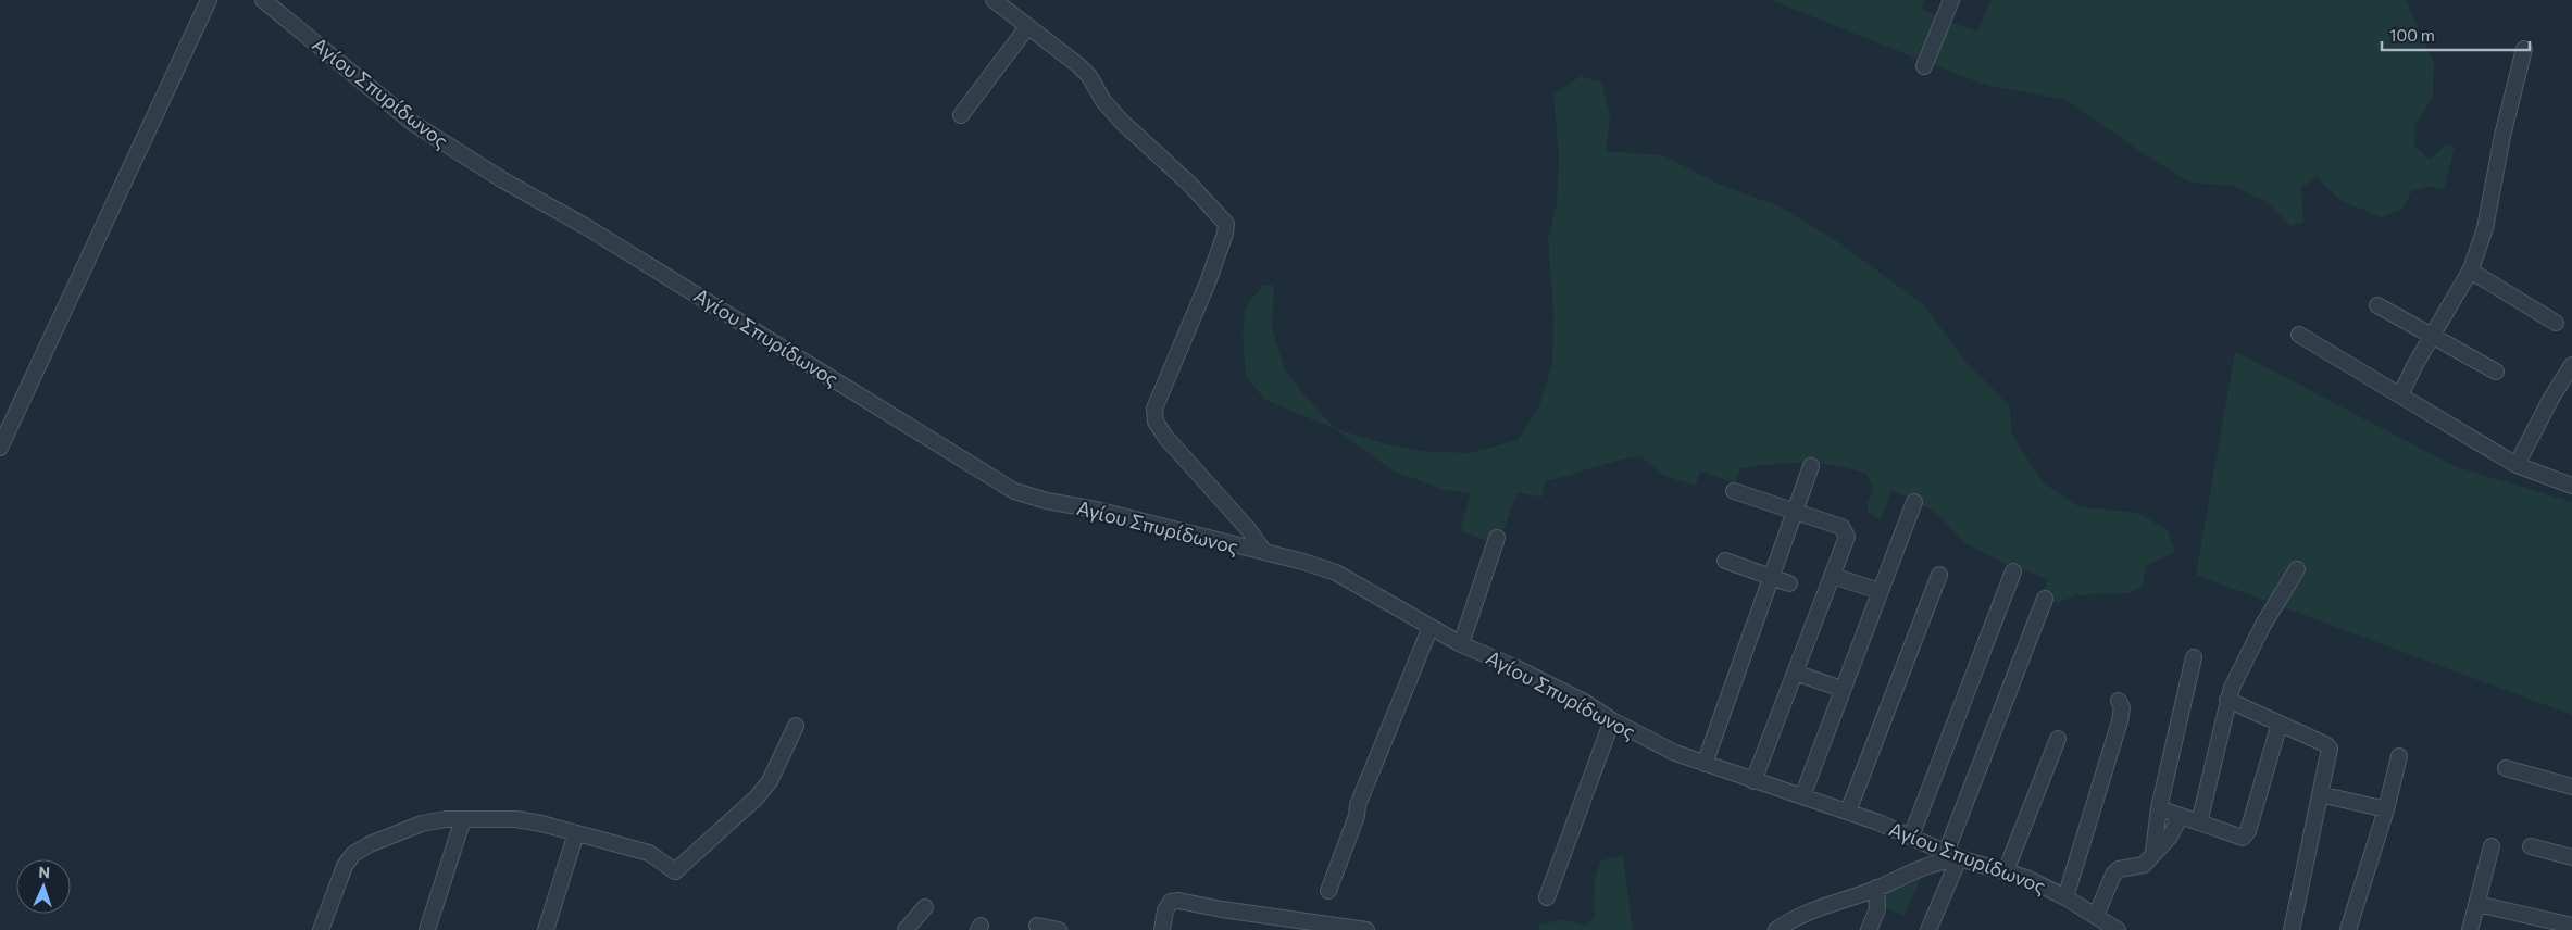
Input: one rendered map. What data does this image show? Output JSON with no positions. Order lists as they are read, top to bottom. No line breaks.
{"streets":{"street":["Αγίου Σπυρίδωνος"]},"scale_bar":"100 m","north":"top"}
